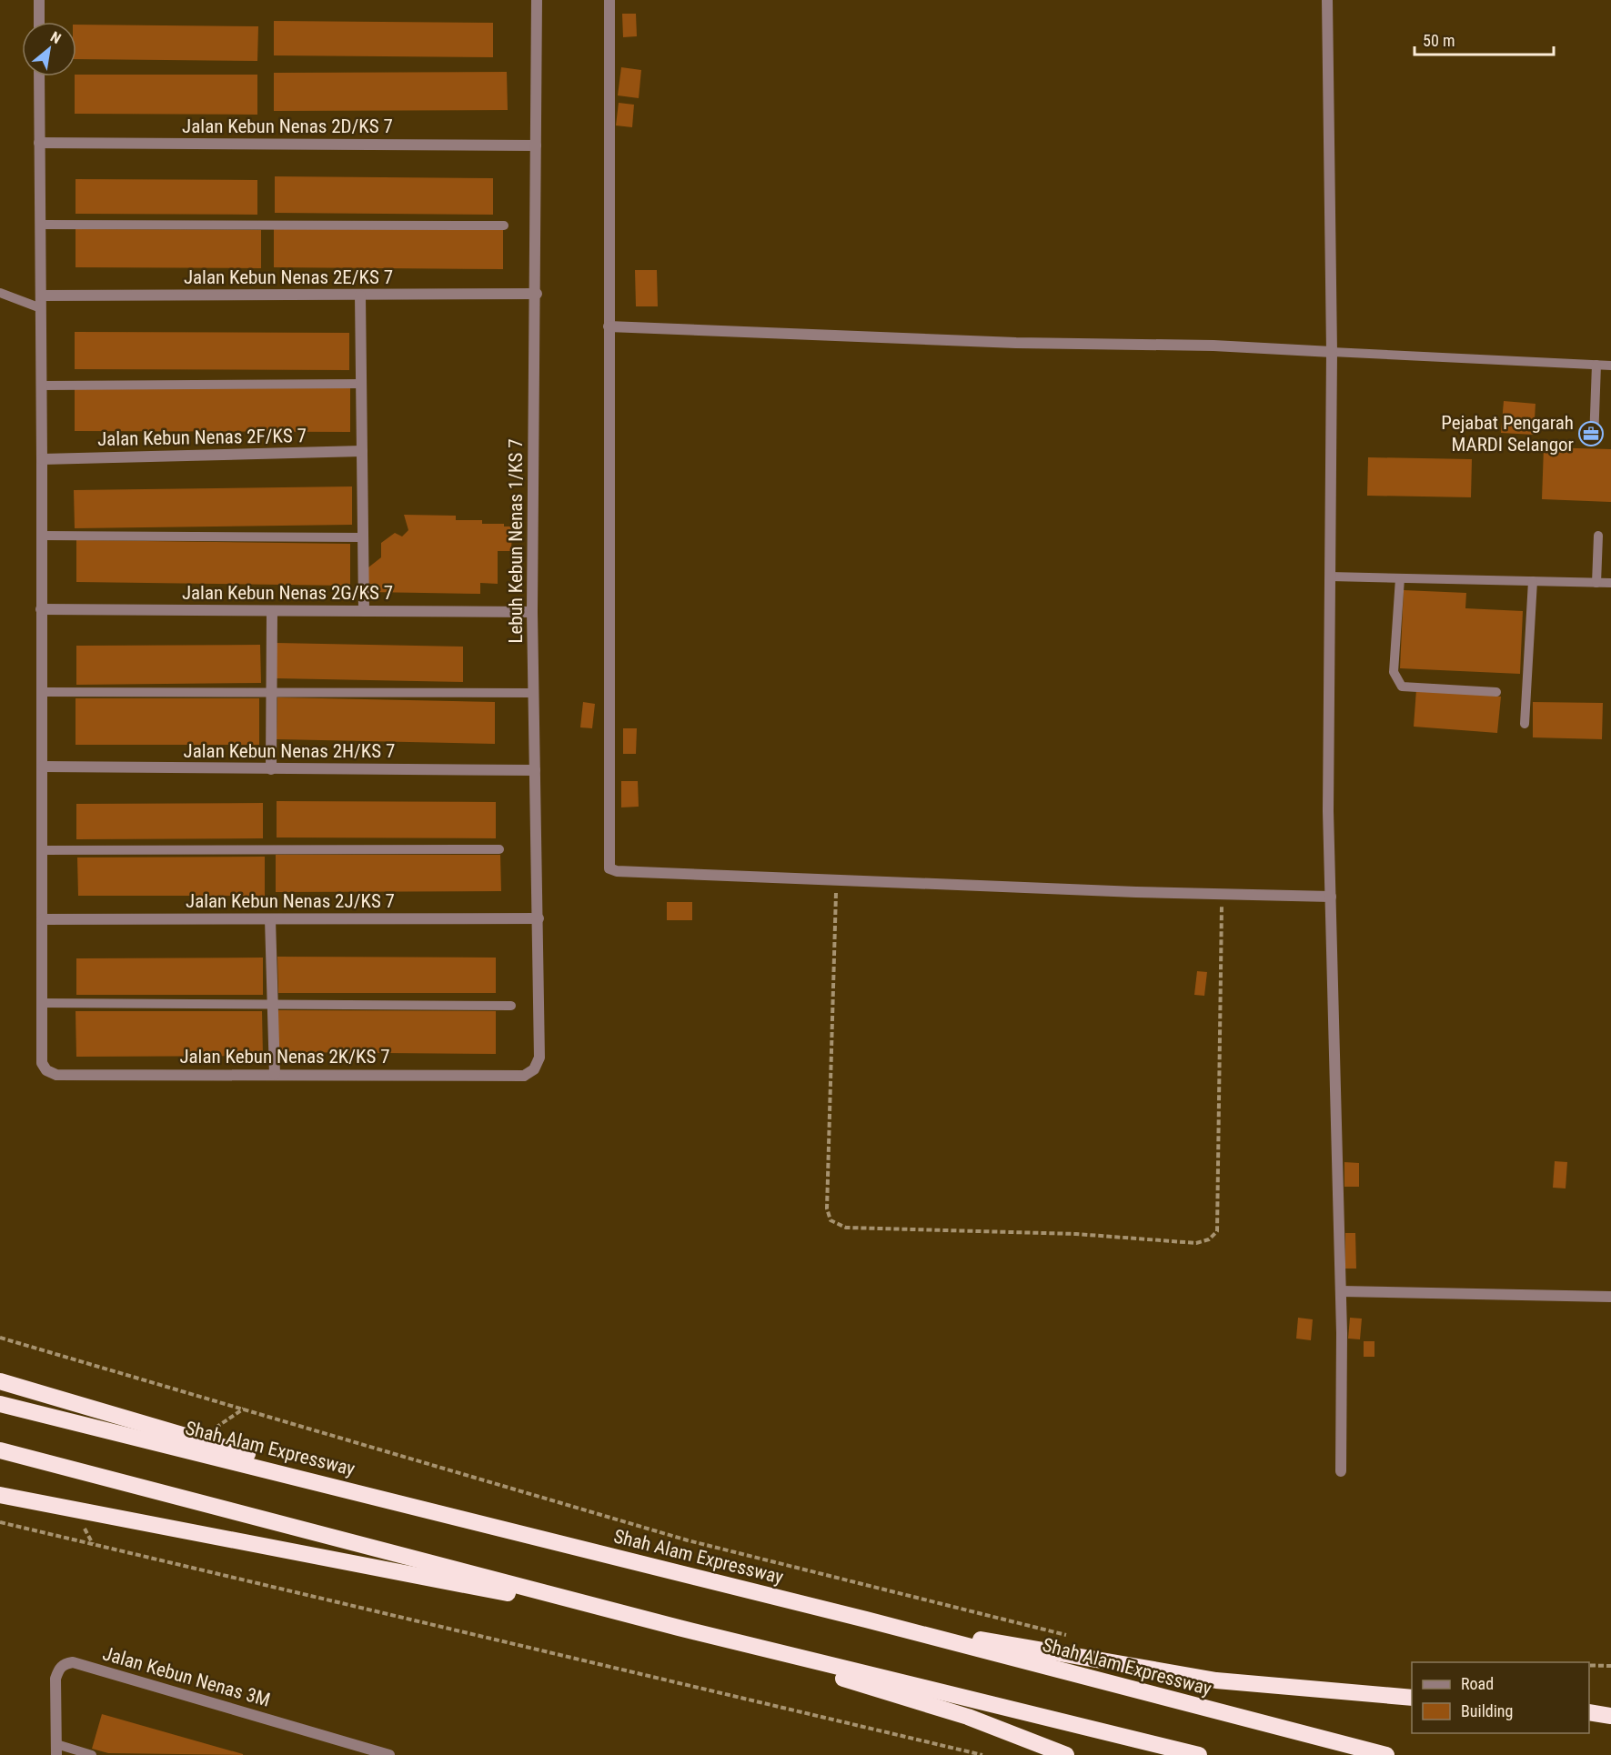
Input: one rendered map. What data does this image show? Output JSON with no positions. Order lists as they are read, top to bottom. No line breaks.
{"streets":{"highway":["Shah Alam Expressway"],"street":["Jalan Kebun Nenas 2D/KS 7","Jalan Kebun Nenas 2E/KS 7","Jalan Kebun Nenas 2F/KS 7","Lebuh Kebun Nenas 1/KS 7","Jalan Kebun Nenas 2G/KS 7","Jalan Kebun Nenas 2H/KS 7","Jalan Kebun Nenas 2J/KS 7","Jalan Kebun Nenas 2K/KS 7","Jalan Kebun Nenas 3M"]},"crossings":[["Jalan Kebun Nenas 2D/KS 7","Lebuh Kebun Nenas 1/KS 7"],["Jalan Kebun Nenas 2E/KS 7","Lebuh Kebun Nenas 1/KS 7"],["Lebuh Kebun Nenas 1/KS 7","Jalan Kebun Nenas 2G/KS 7"],["Lebuh Kebun Nenas 1/KS 7","Jalan Kebun Nenas 2H/KS 7"],["Lebuh Kebun Nenas 1/KS 7","Jalan Kebun Nenas 2J/KS 7"],["Lebuh Kebun Nenas 1/KS 7","Jalan Kebun Nenas 2K/KS 7"]],"places":{"office":["Pejabat Pengarah MARDI Selangor"]},"legend":["Road","Building"],"scale_bar":"50 m","north":"top right"}
